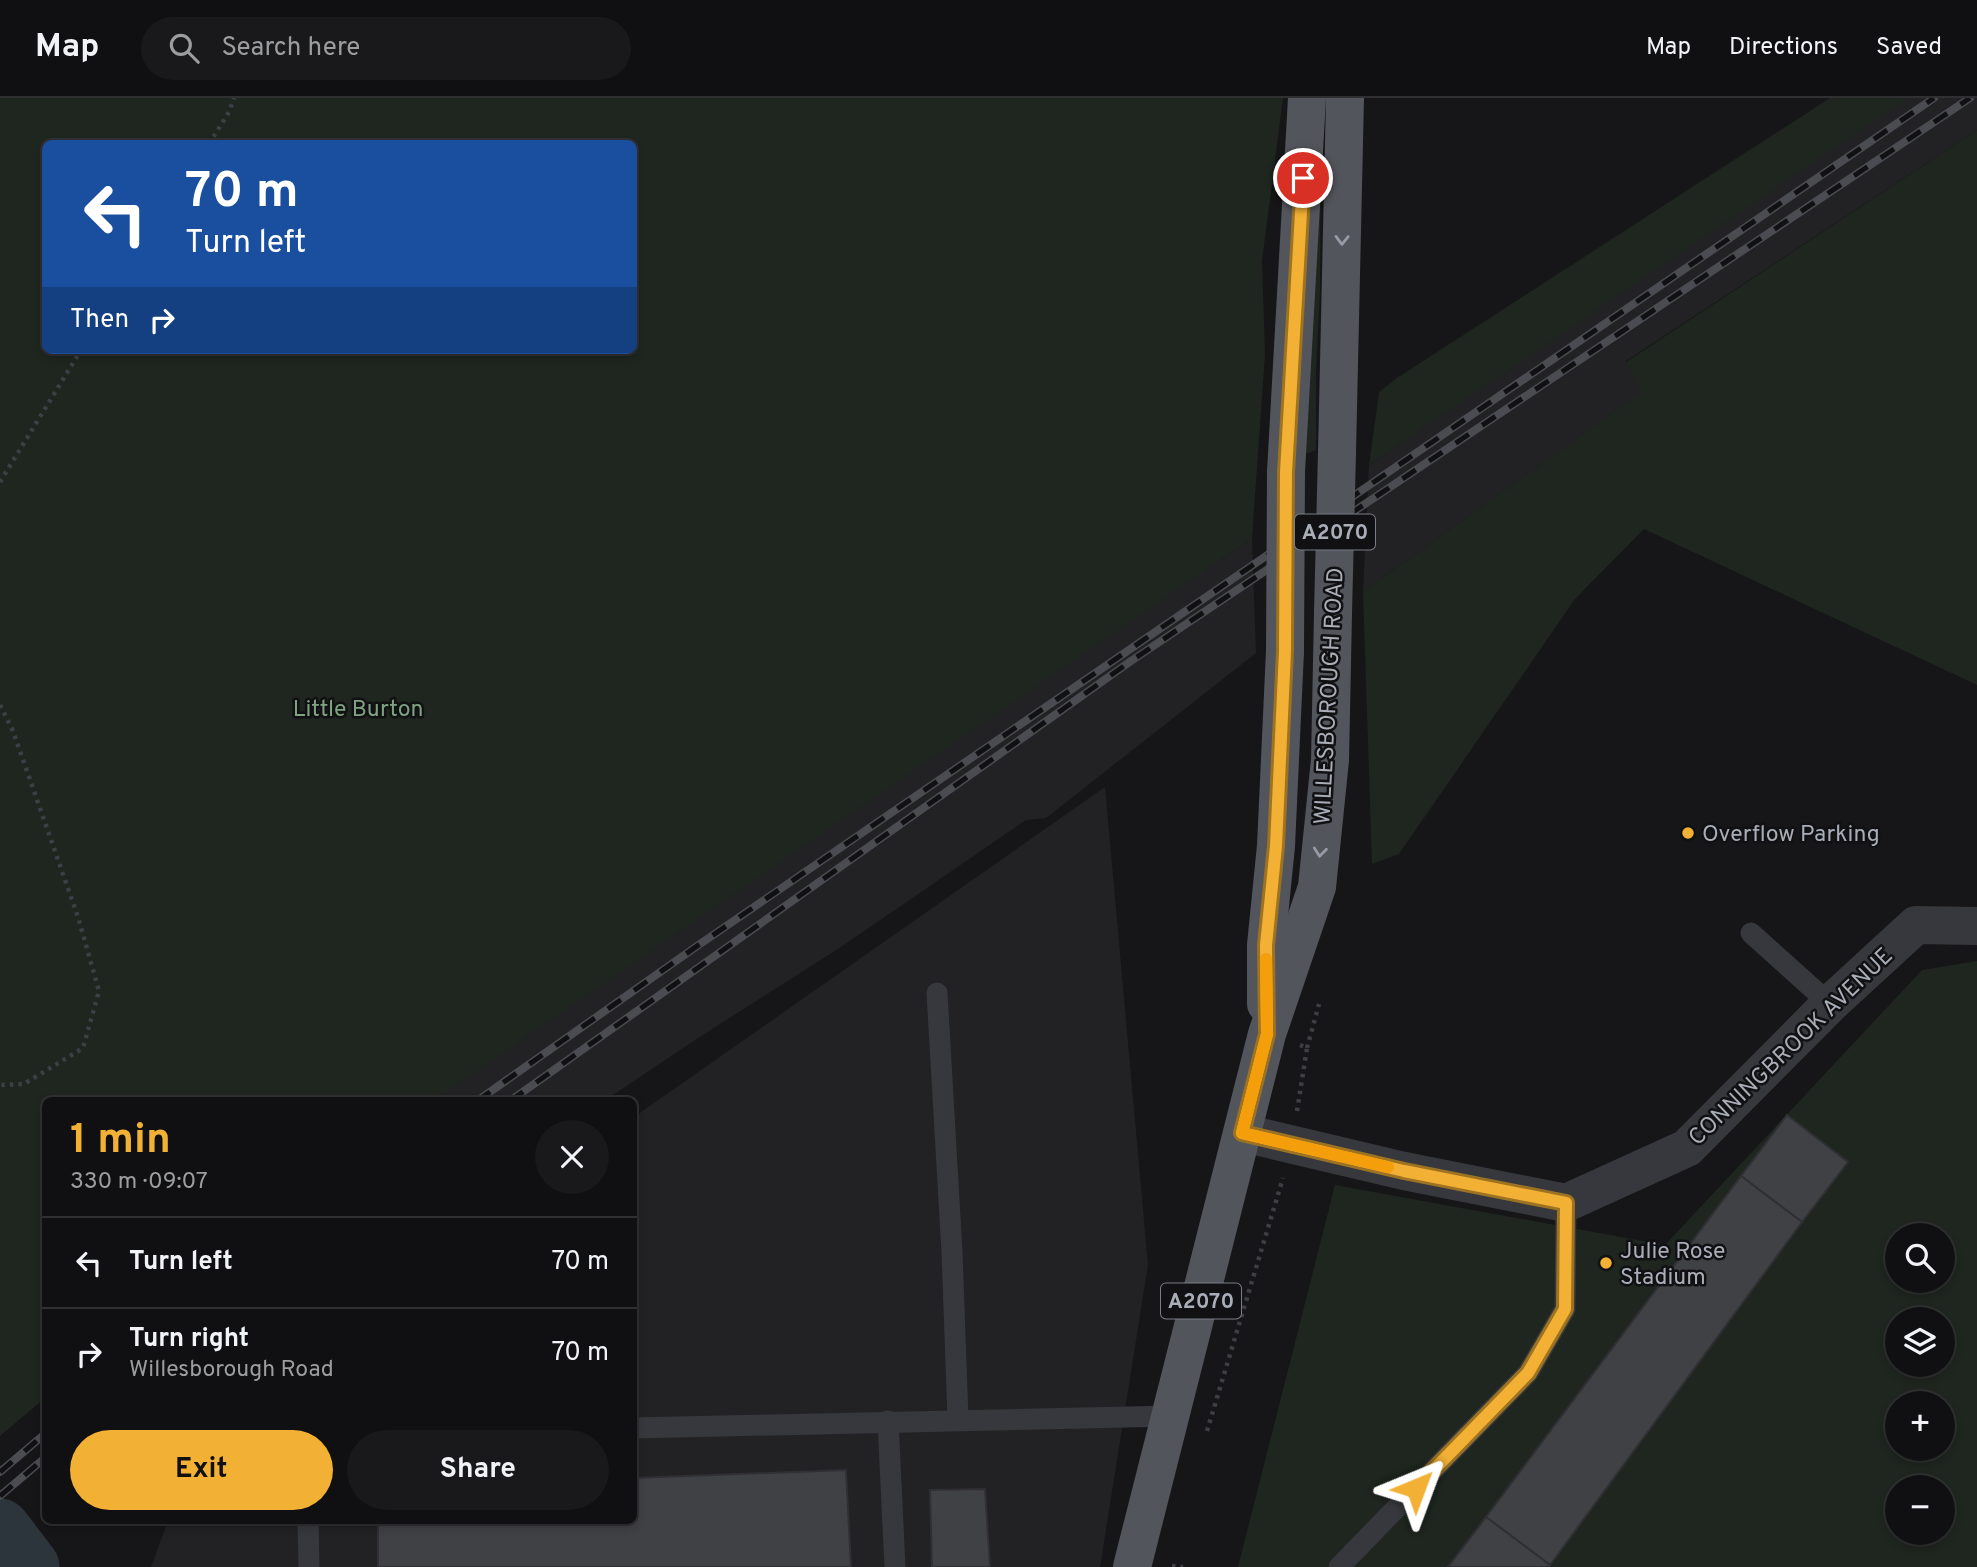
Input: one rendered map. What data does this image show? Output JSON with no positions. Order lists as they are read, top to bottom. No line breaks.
{"streets":{"main road":["A2070","WILLESBOROUGH ROAD"],"street":["CONNINGBROOK AVENUE"]},"parks":["Little Burton"],"places":["Overflow Parking","Julie Rose Stadium"],"page":{"header":"Map","search":"Search here","nav":["Map","Directions","Saved"],"turn":["70 m","Turn left"],"then":"Then","heading":["1 min","330 m · 09:07"],"list":[{"name":"Turn left","value":"70 m"},{"name":"Turn right","note":"Willesborough Road","value":"70 m"}],"map_buttons":["+","−"],"buttons":["Exit","Share"]}}
